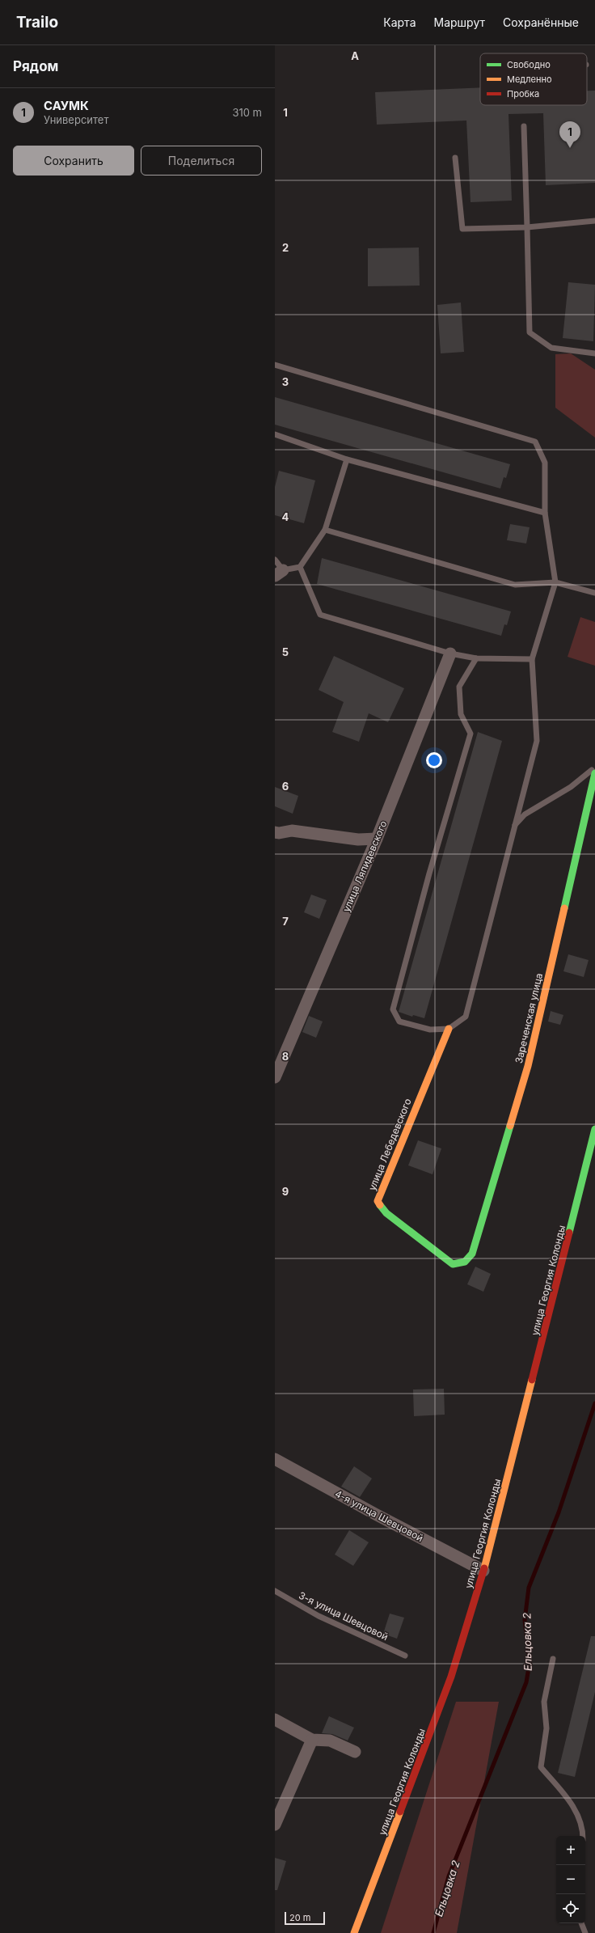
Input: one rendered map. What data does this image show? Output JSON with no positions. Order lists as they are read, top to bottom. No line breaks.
{"streets":{"main road":["Зареченская улица","улица Лебедевского","улица Георгия Колонды"],"street":["улица Ляпидевского","4-я улица Шевцовой"],"lane":["3-я улица Шевцовой"]},"crossings":[["Зареченская улица","улица Лебедевского"],["улица Георгия Колонды","4-я улица Шевцовой"]],"water":["Ельцовка 2"],"legend":["Свободно","Медленно","Пробка"],"scale_bar":"20 m","page":{"header":"Trailo","nav":["Карта","Маршрут","Сохранённые"],"heading":"Рядом","list":[{"mark":"1","name":"САУМК","note":"Университет","value":"310 m"}],"pins":"1","buttons":["Сохранить","Поделиться"],"map_buttons":["+","−"],"scale":"20 m"},"grid":{"columns":["A"],"rows":["1","2","3","4","5","6","7","8","9"]}}
